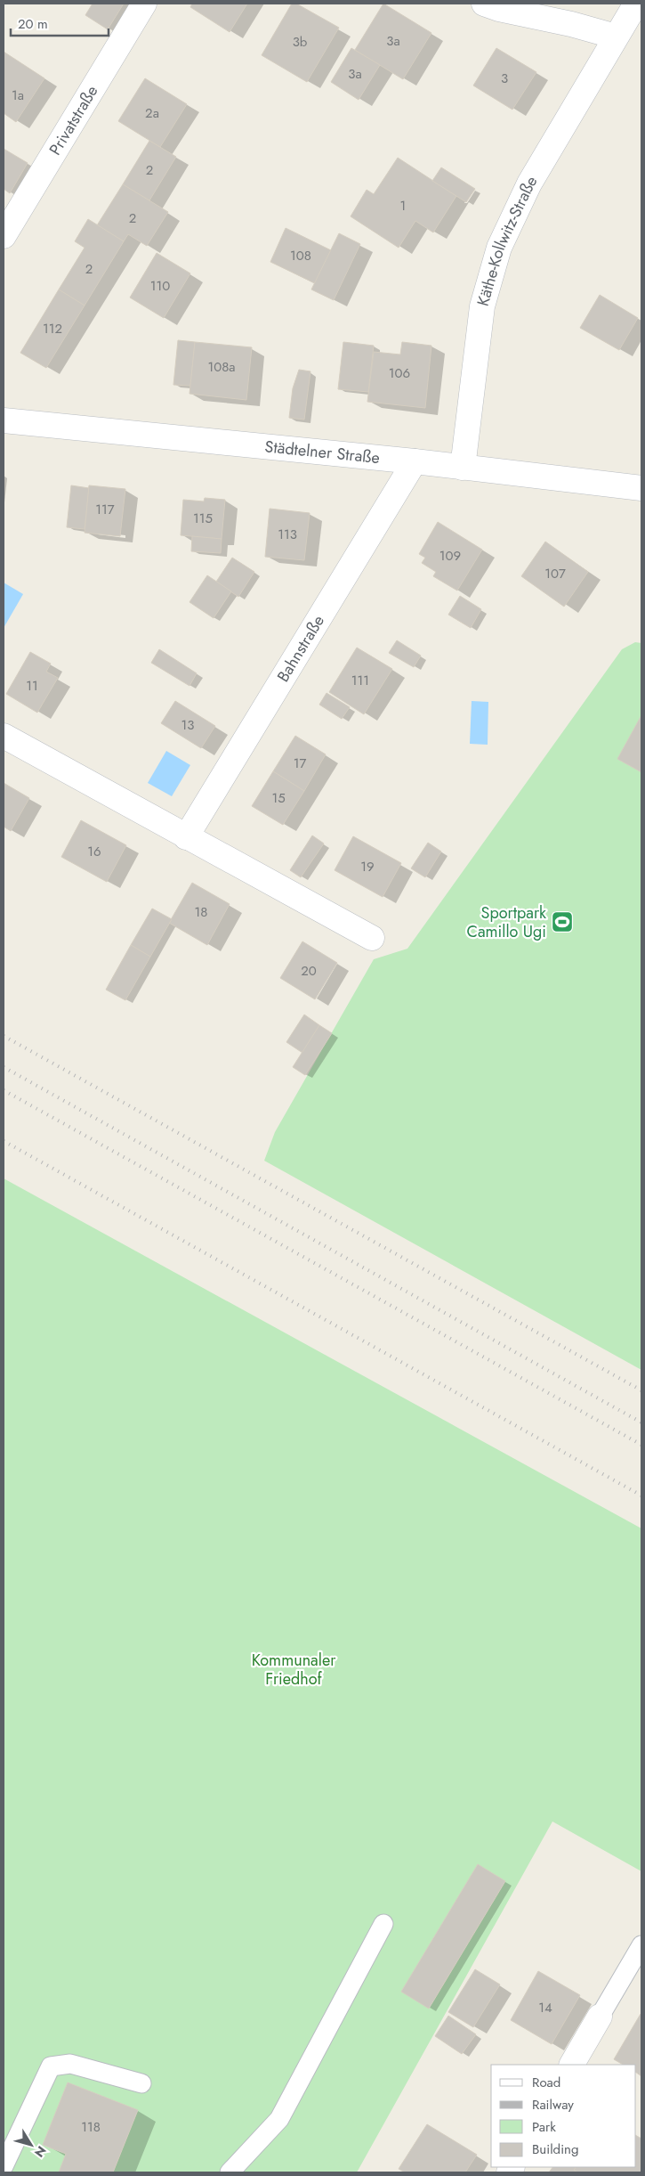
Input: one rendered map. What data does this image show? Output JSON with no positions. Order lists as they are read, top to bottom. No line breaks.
{"streets":{"street":["Privatstraße","Käthe-Kollwitz-Straße","Städtelner Straße","Bahnstraße"]},"crossings":[["Käthe-Kollwitz-Straße","Städtelner Straße"],["Städtelner Straße","Bahnstraße"]],"parks":["Kommunaler Friedhof"],"places":{"sports":["Sportpark Camillo Ugi"]},"house_numbers":["3a","3b","3a","3","1a","2a","2","1","2","108","2","110","112","108a","106","117","115","113","109","107","111","11","13","17","15","16","19","18","20","14","118"],"legend":["Road","Railway","Park","Building"],"scale_bar":"20 m","north":"bottom right"}
